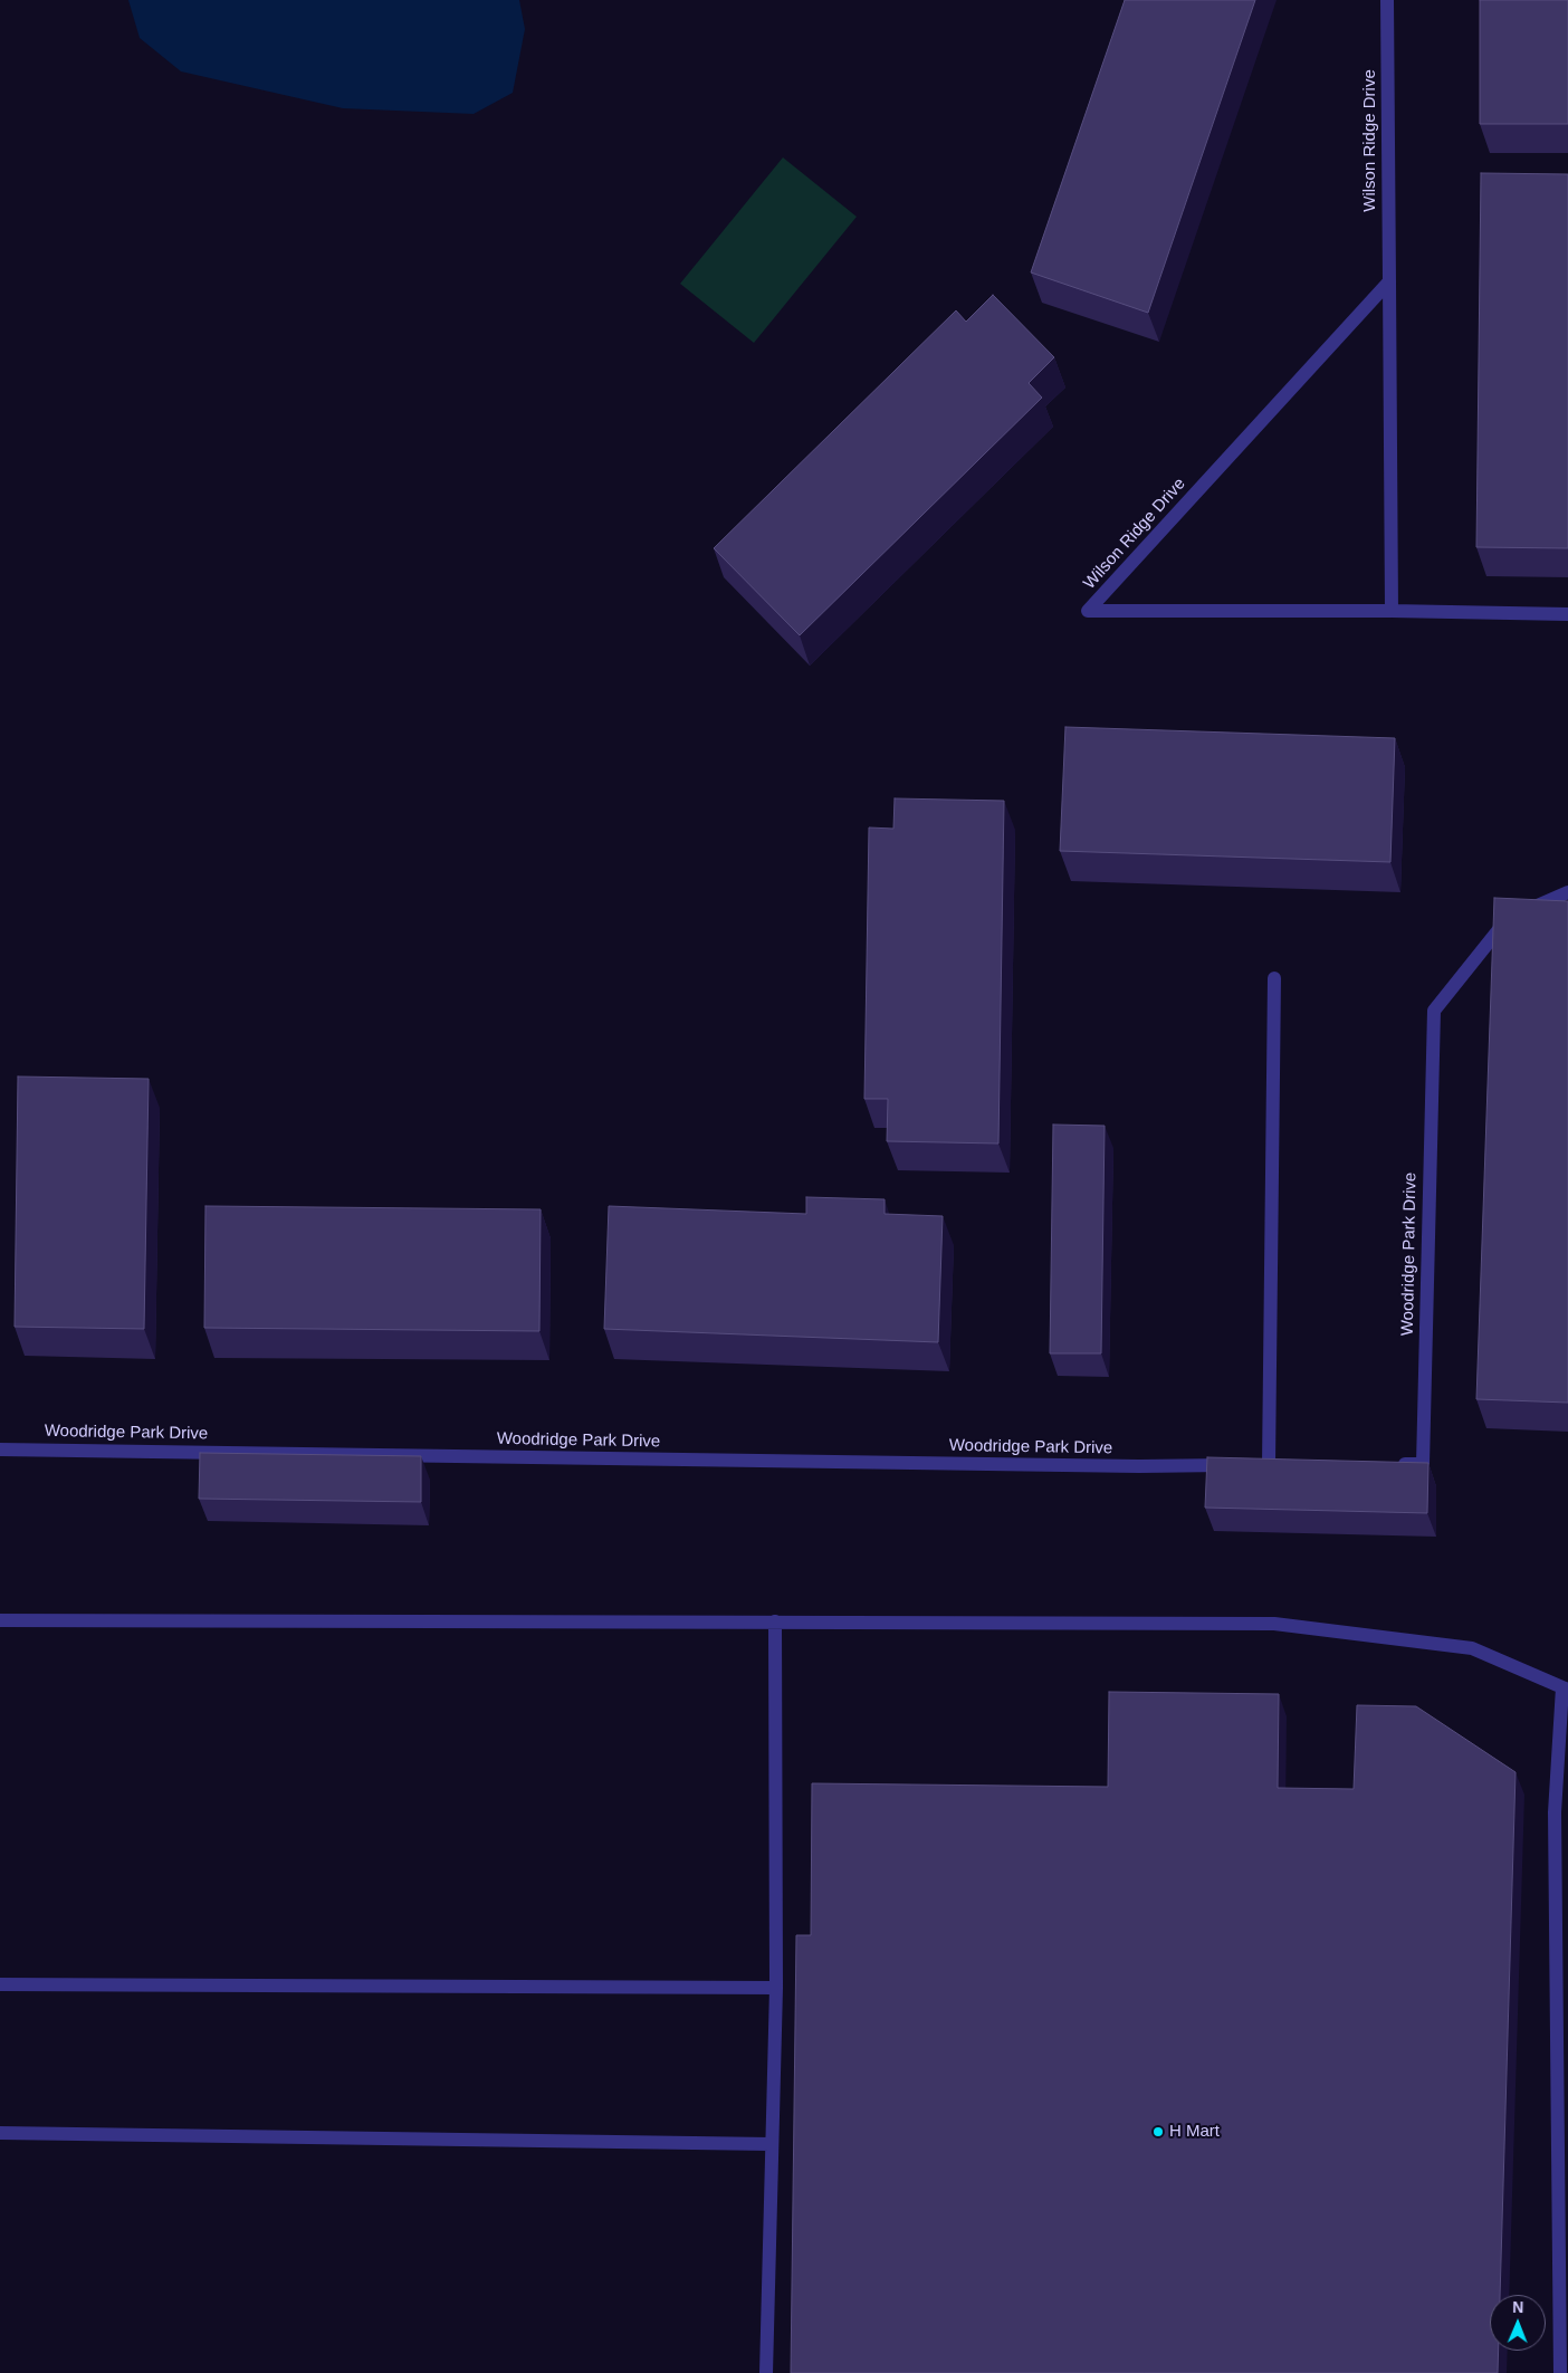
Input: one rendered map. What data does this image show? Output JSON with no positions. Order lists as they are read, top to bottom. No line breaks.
{"streets":{"street":["Wilson Ridge Drive","Woodridge Park Drive"]},"places":["H Mart"],"north":"top"}
